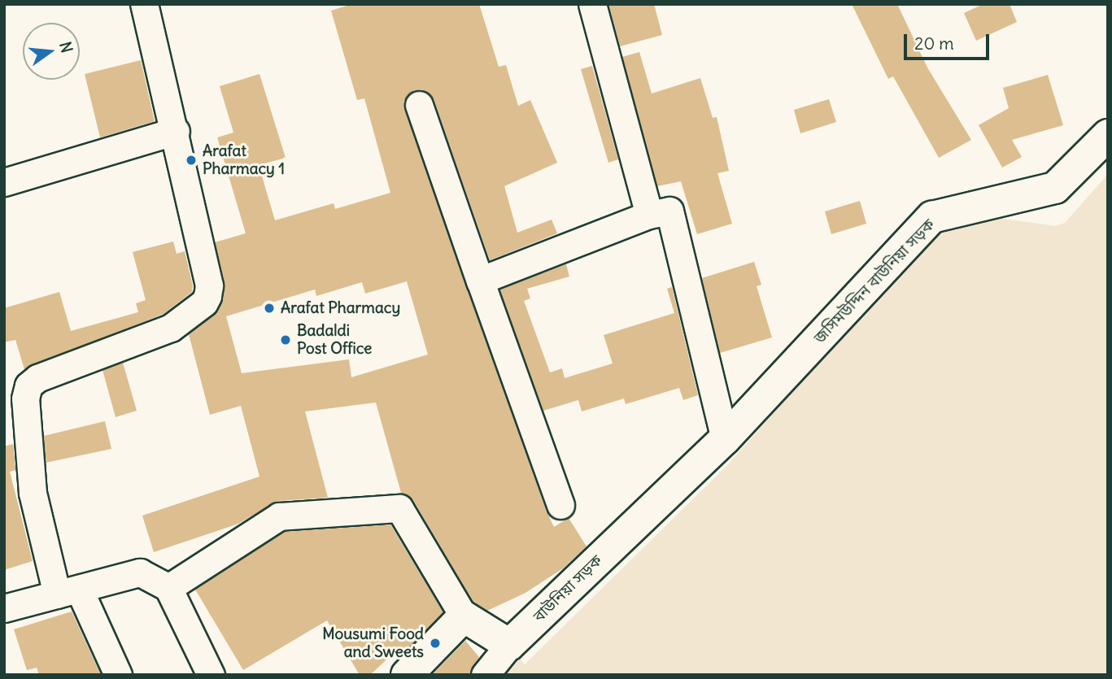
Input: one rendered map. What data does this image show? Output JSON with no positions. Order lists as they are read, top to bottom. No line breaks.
{"streets":{"street":["জসিমউদ্দিন বাউনিয়া সড়ক","বাউনিয়া সড়ক"]},"crossings":[["জসিমউদ্দিন বাউনিয়া সড়ক","বাউনিয়া সড়ক"]],"places":["Arafat Pharmacy 1","Arafat Pharmacy","Badaldi Post Office","Mousumi Food and Sweets"],"scale_bar":"20 m","north":"right"}
